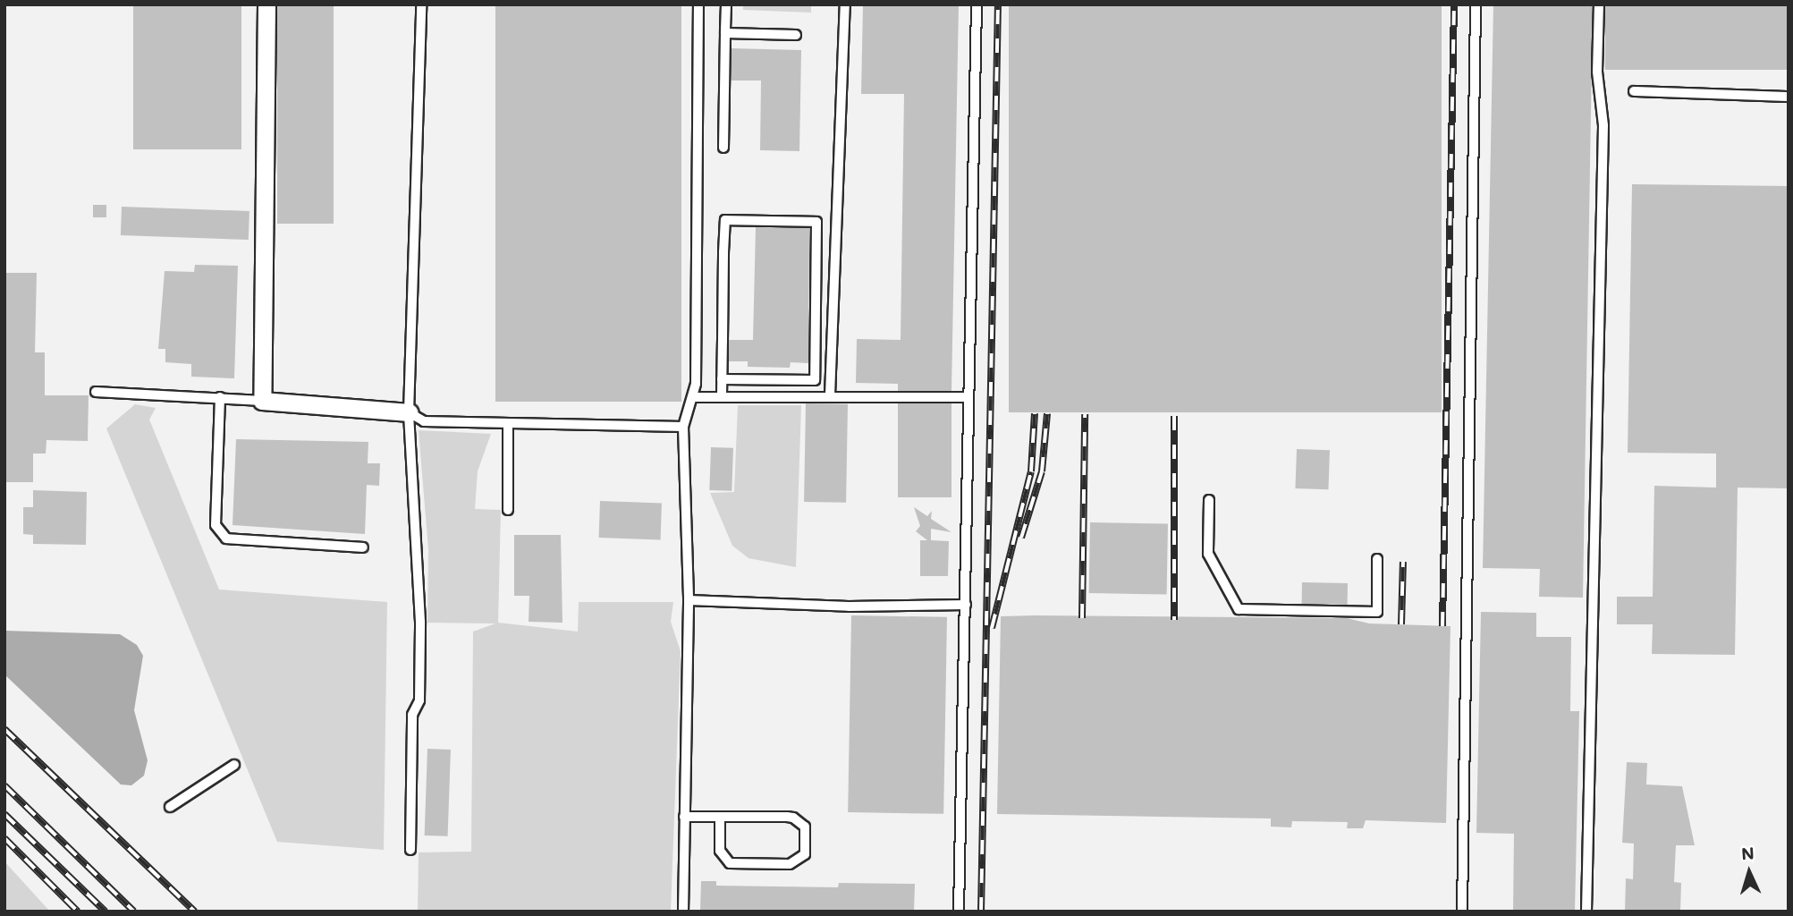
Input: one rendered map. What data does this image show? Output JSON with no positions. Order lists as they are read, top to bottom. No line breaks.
{"north":"top"}
